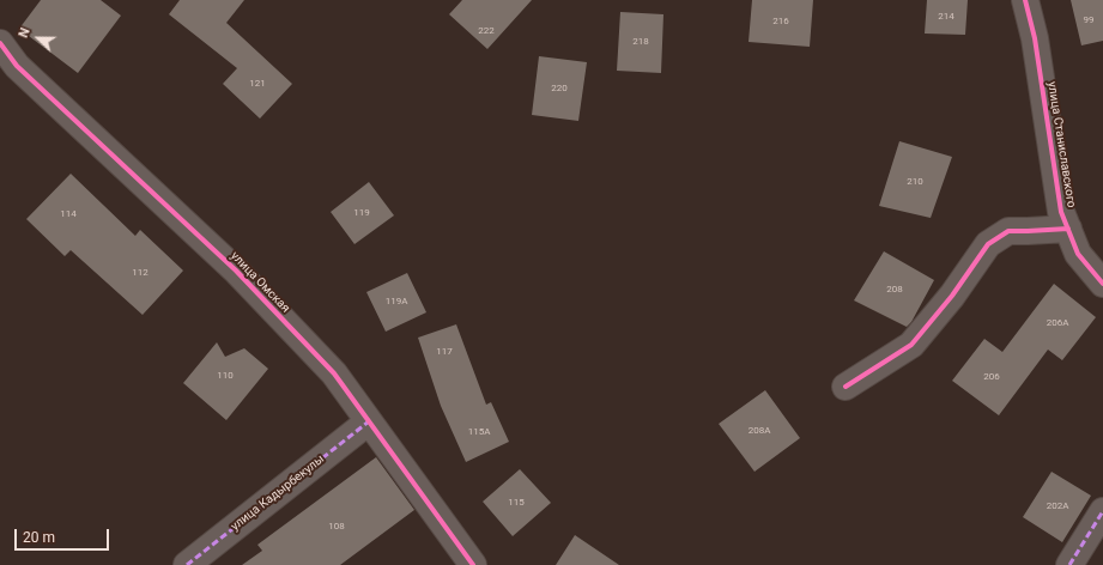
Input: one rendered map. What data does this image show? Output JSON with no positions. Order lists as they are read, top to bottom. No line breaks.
{"streets":{"street":["улица Станиславского","улица Омская","улица Кадырбекулы"]},"crossings":[["улица Омская","улица Кадырбекулы"]],"house_numbers":["214","99","216","222","218","121","220","210","119","114","112","208","119А","206А","117","110","206","208А","115А","115","202А","108"],"scale_bar":"20 m","north":"left"}
